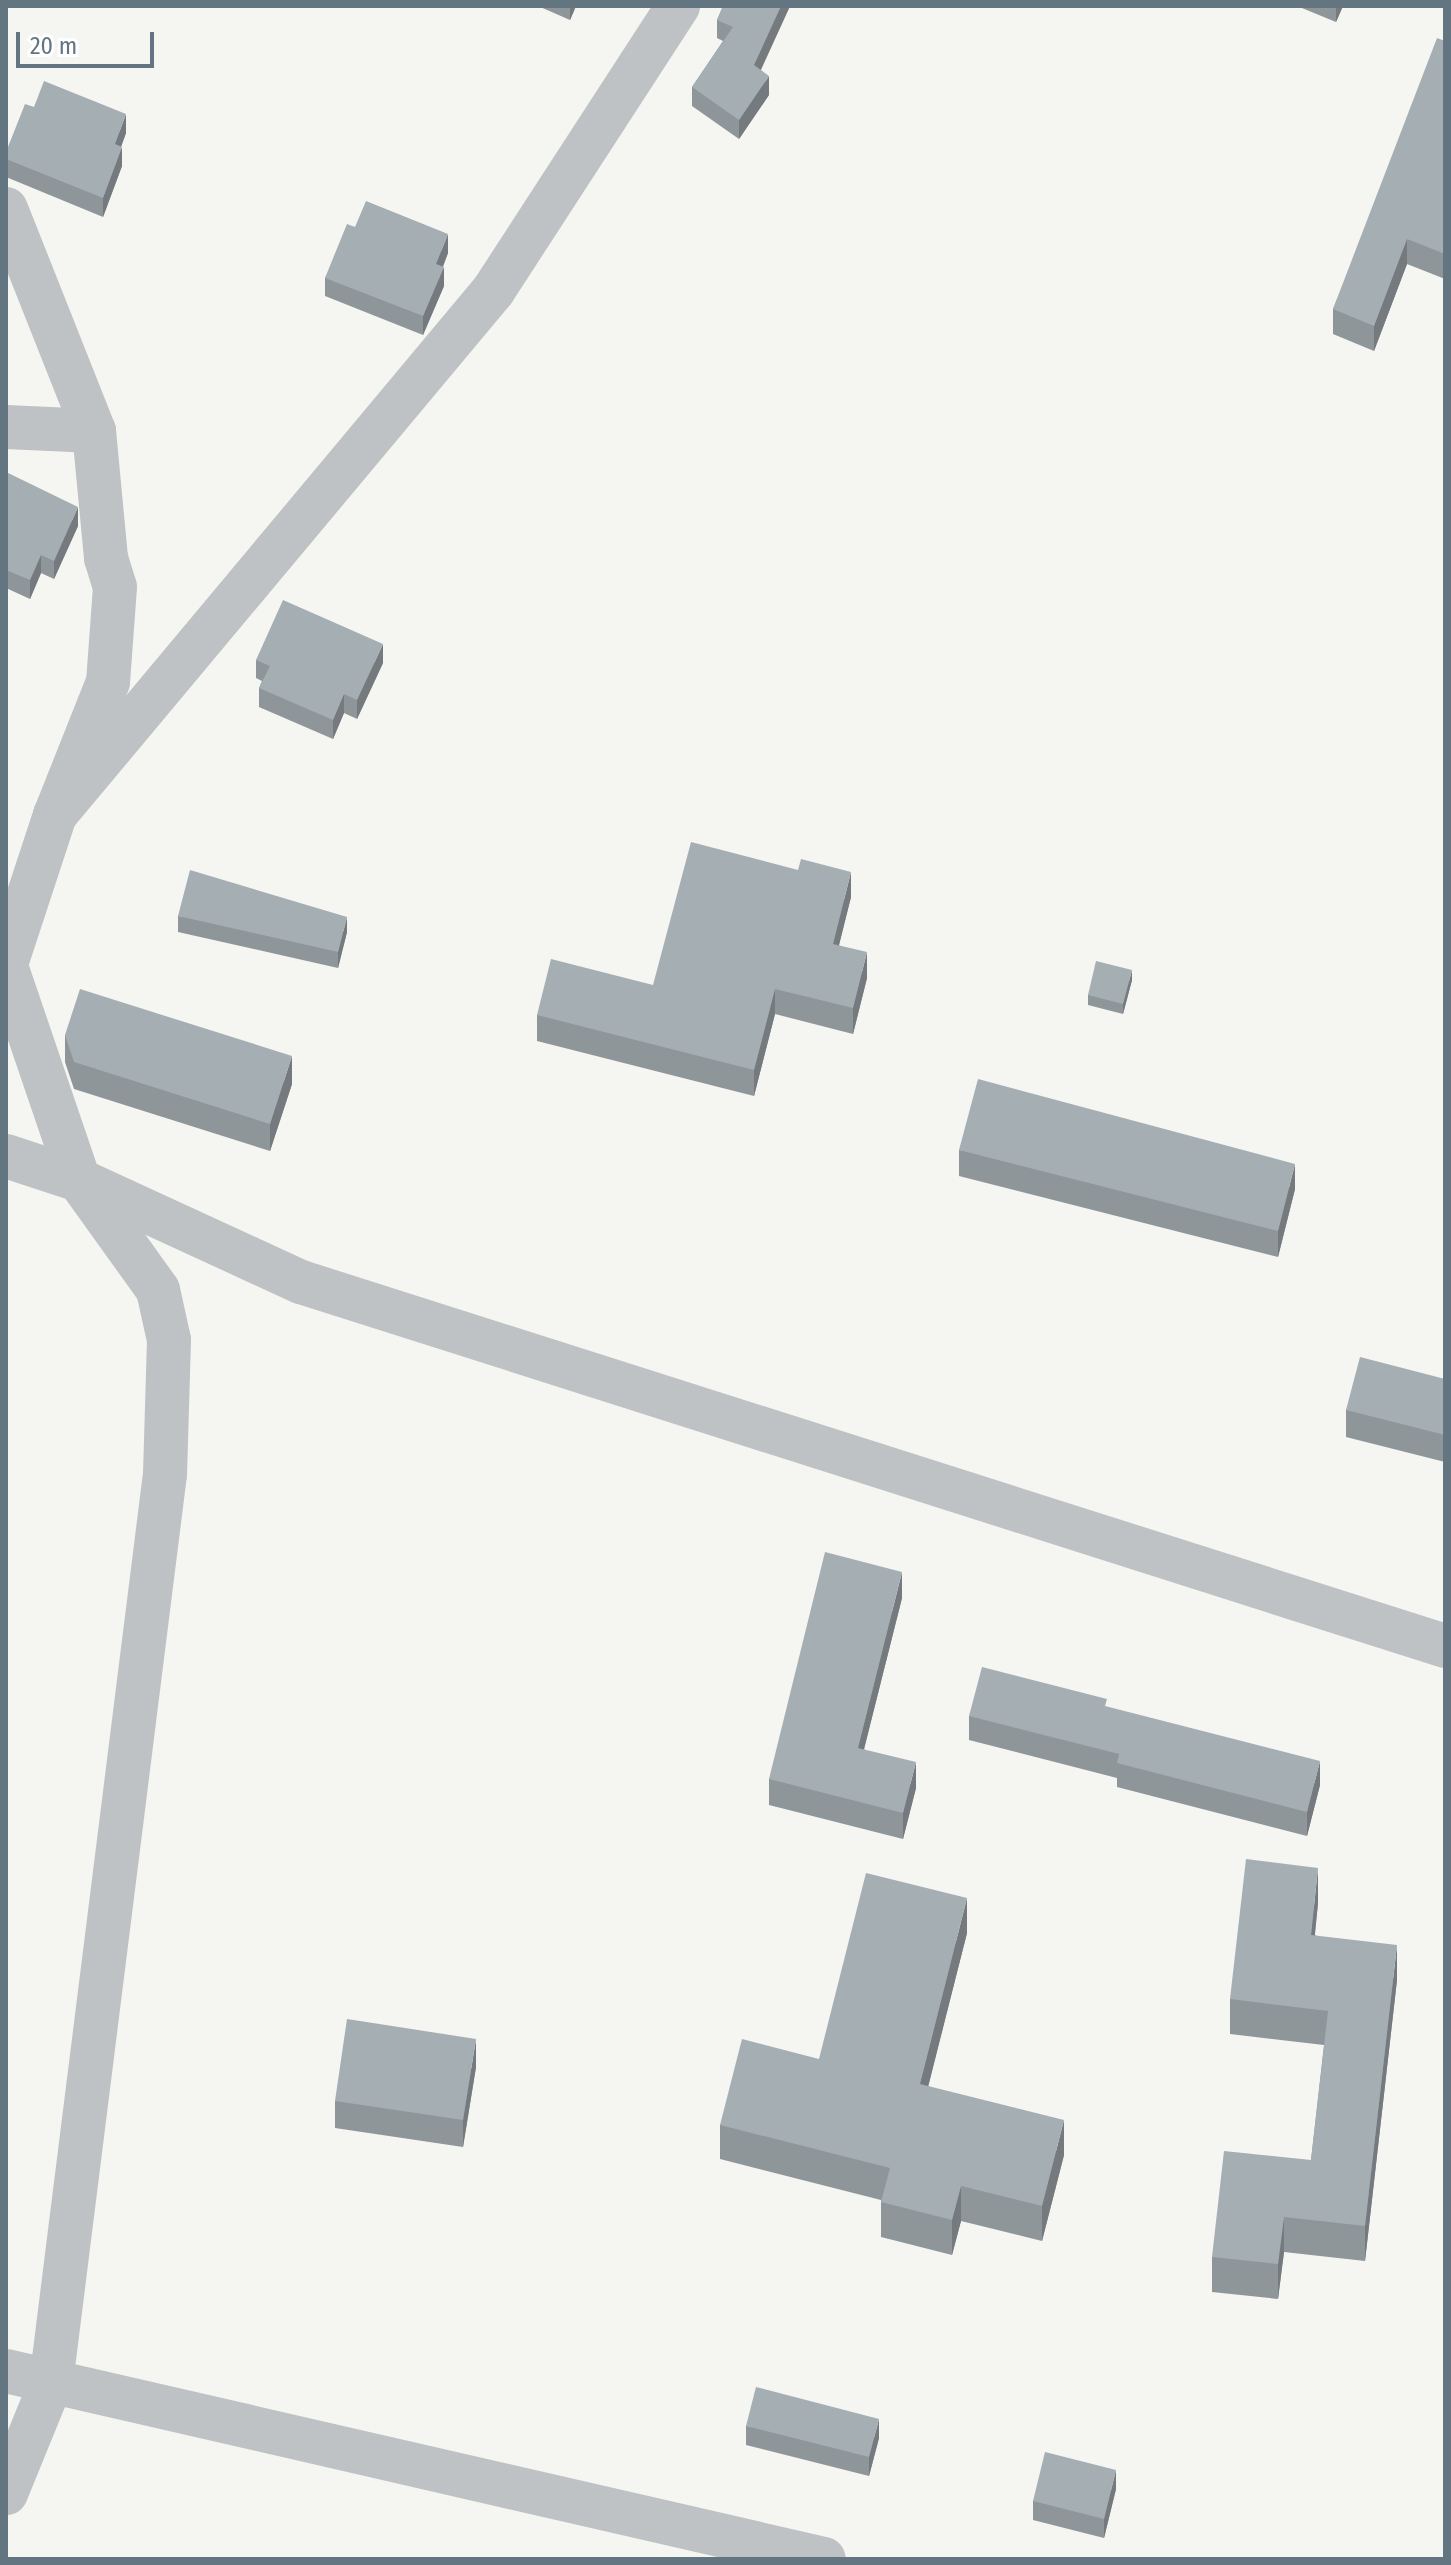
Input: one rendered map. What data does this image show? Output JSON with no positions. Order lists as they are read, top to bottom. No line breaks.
{"scale_bar":"20 m"}
